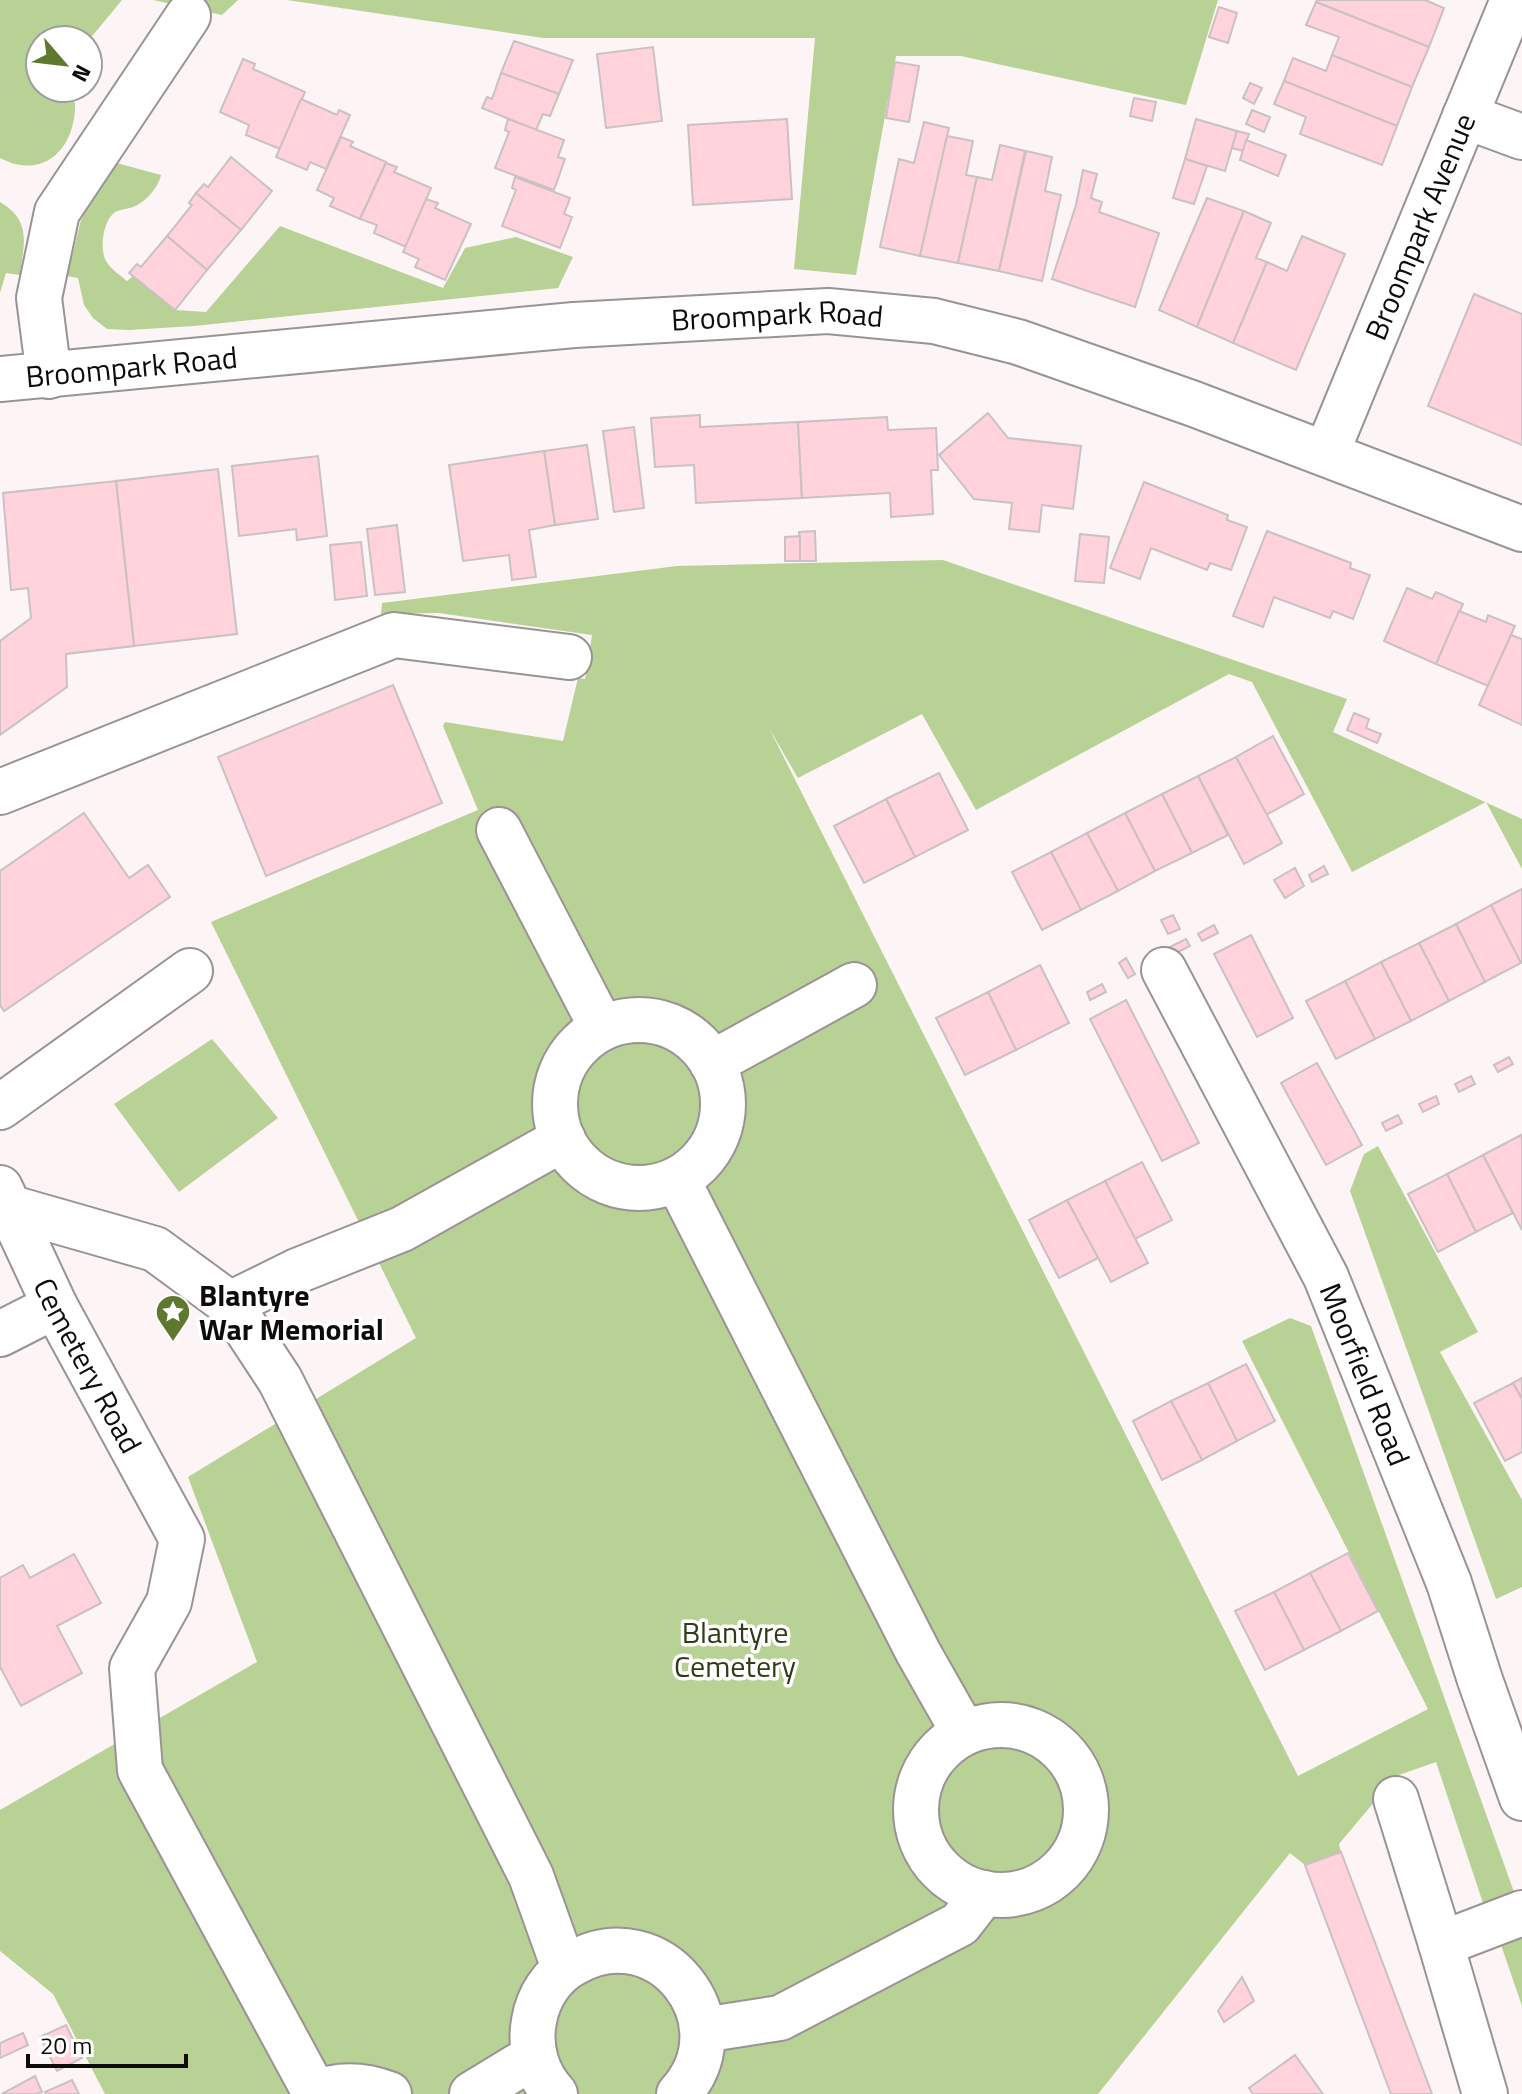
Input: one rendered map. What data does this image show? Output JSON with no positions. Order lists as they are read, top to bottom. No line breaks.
{"streets":{"street":["Broompark Avenue","Broompark Road","Cemetery Road","Moorfield Road"]},"crossings":[["Broompark Avenue","Broompark Road"]],"parks":["Blantyre Cemetery"],"places":{"place":["Blantyre War Memorial"]},"scale_bar":"20 m","north":"bottom right"}
